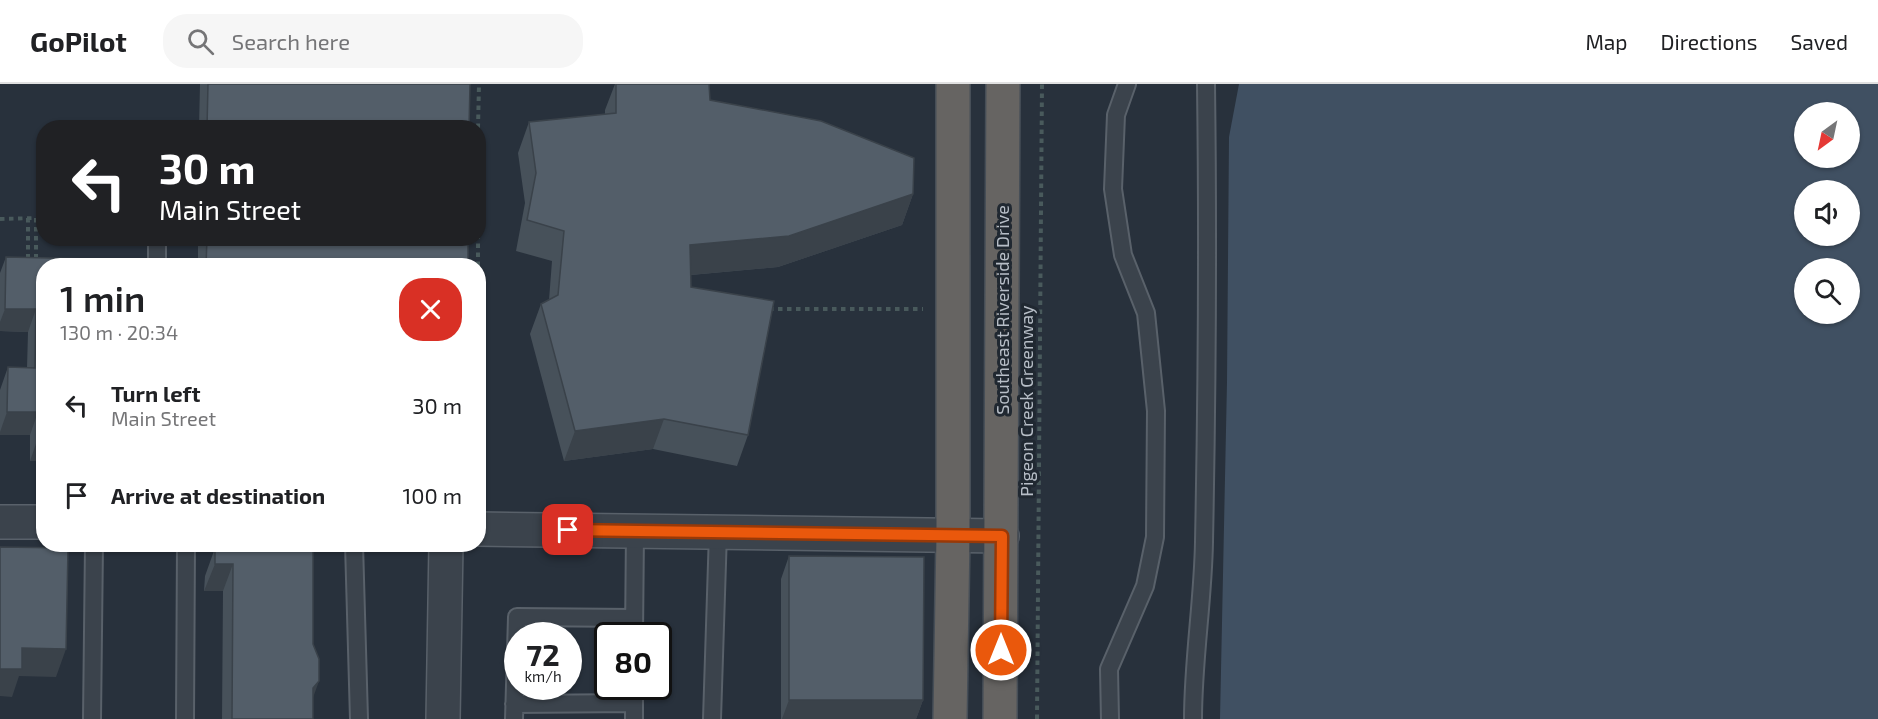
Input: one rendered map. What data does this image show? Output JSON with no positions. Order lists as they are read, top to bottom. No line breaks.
{"streets":{"highway":["Southeast Riverside Drive"],"path":["Pigeon Creek Greenway"]},"north":"bottom left","page":{"header":"GoPilot","search":"Search here","nav":["Map","Directions","Saved"],"turn":["30 m","Main Street"],"heading":["1 min","130 m · 20:34"],"list":[{"name":"Turn left","note":"Main Street","value":"30 m"},{"name":"Arrive at destination","value":"100 m"}],"speed":"72 km/h","limit":"80"}}
